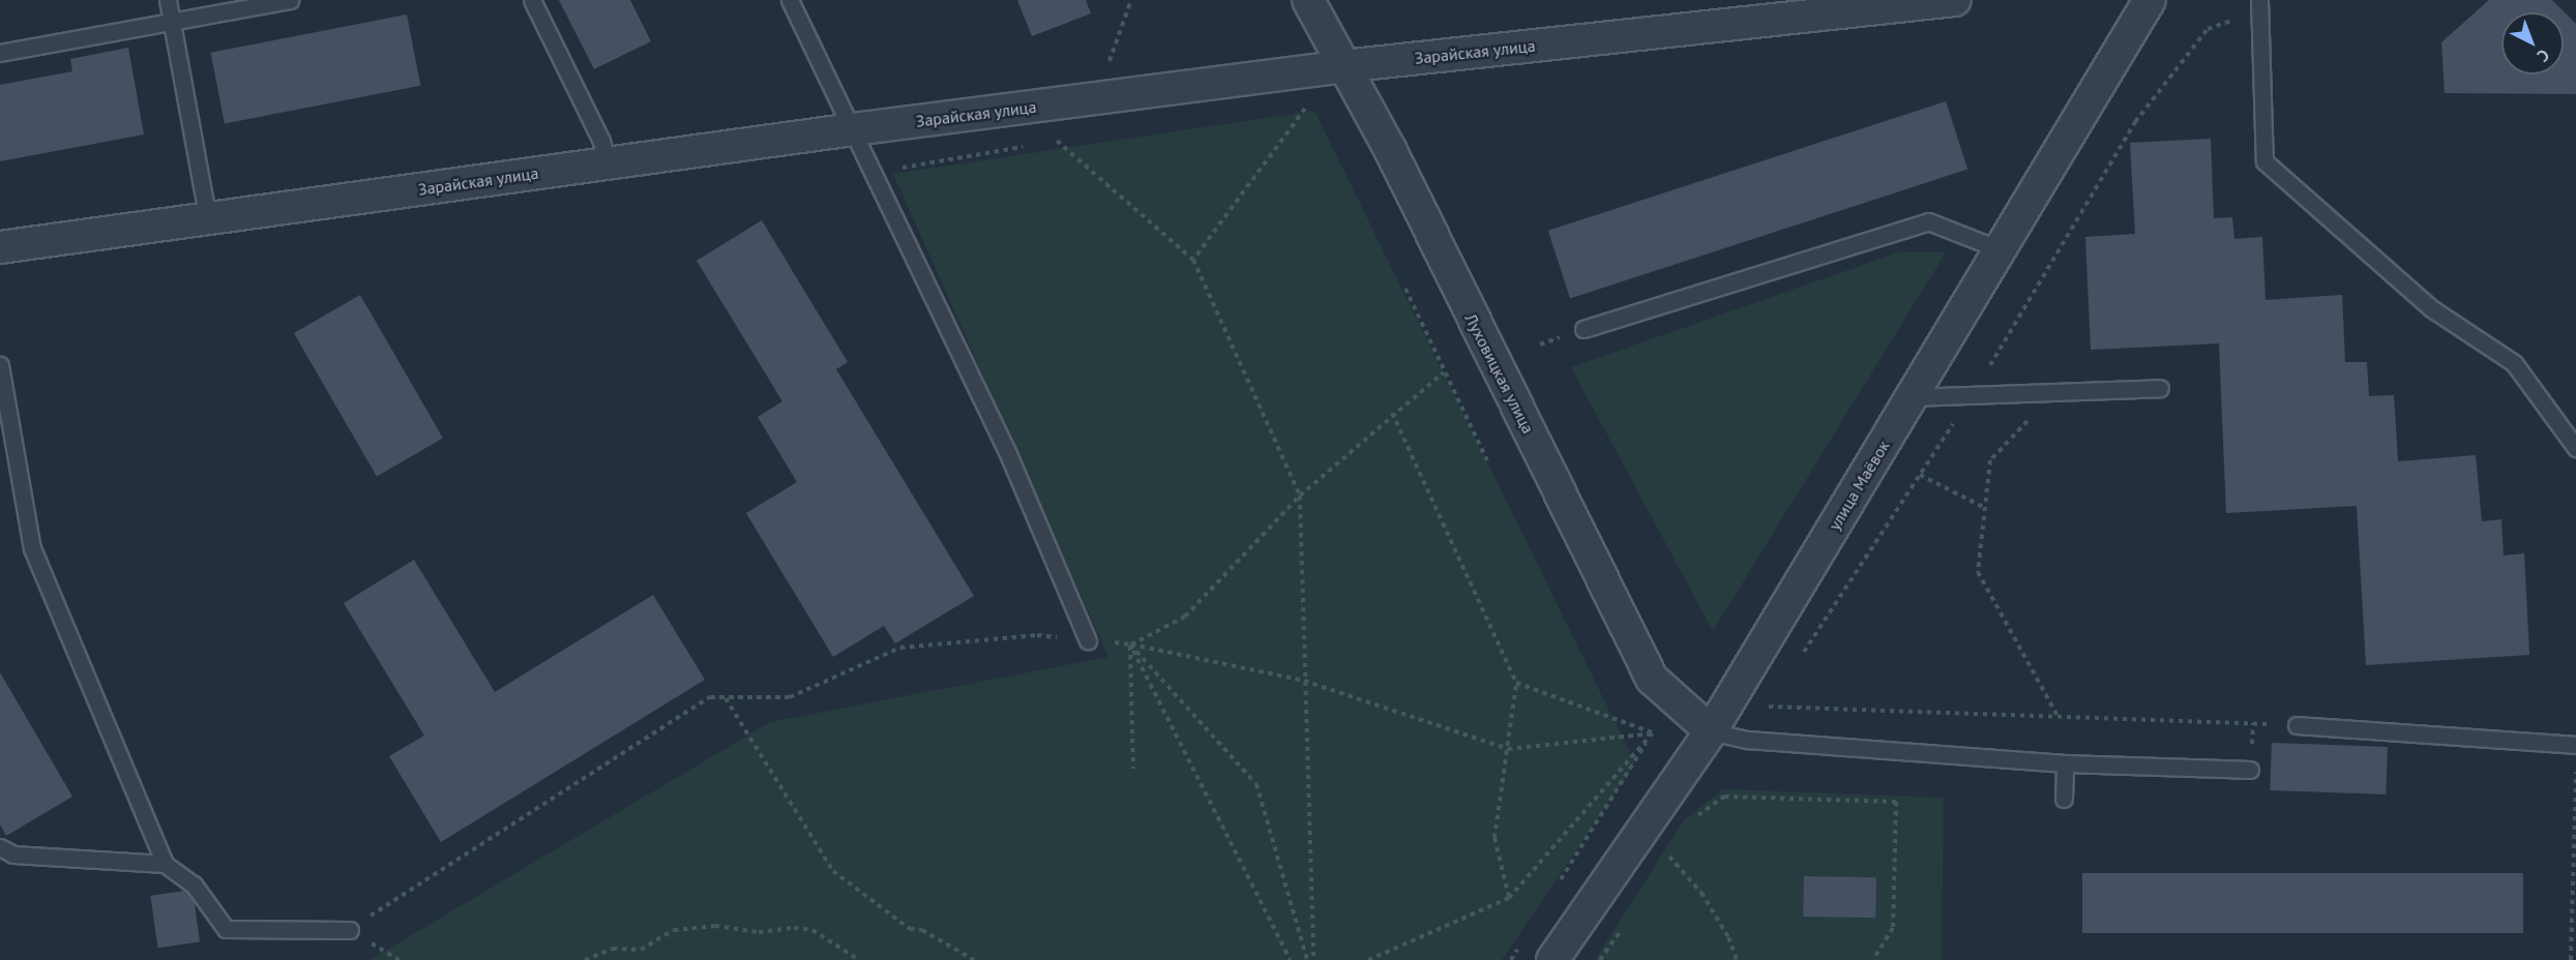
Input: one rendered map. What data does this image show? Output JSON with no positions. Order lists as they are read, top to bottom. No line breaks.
{"streets":{"street":["Зарайская улица","Луховицкая улица","улица Маёвок"]},"crossings":[["Зарайская улица","Луховицкая улица"],["Луховицкая улица","улица Маёвок"]],"north":"bottom right"}
